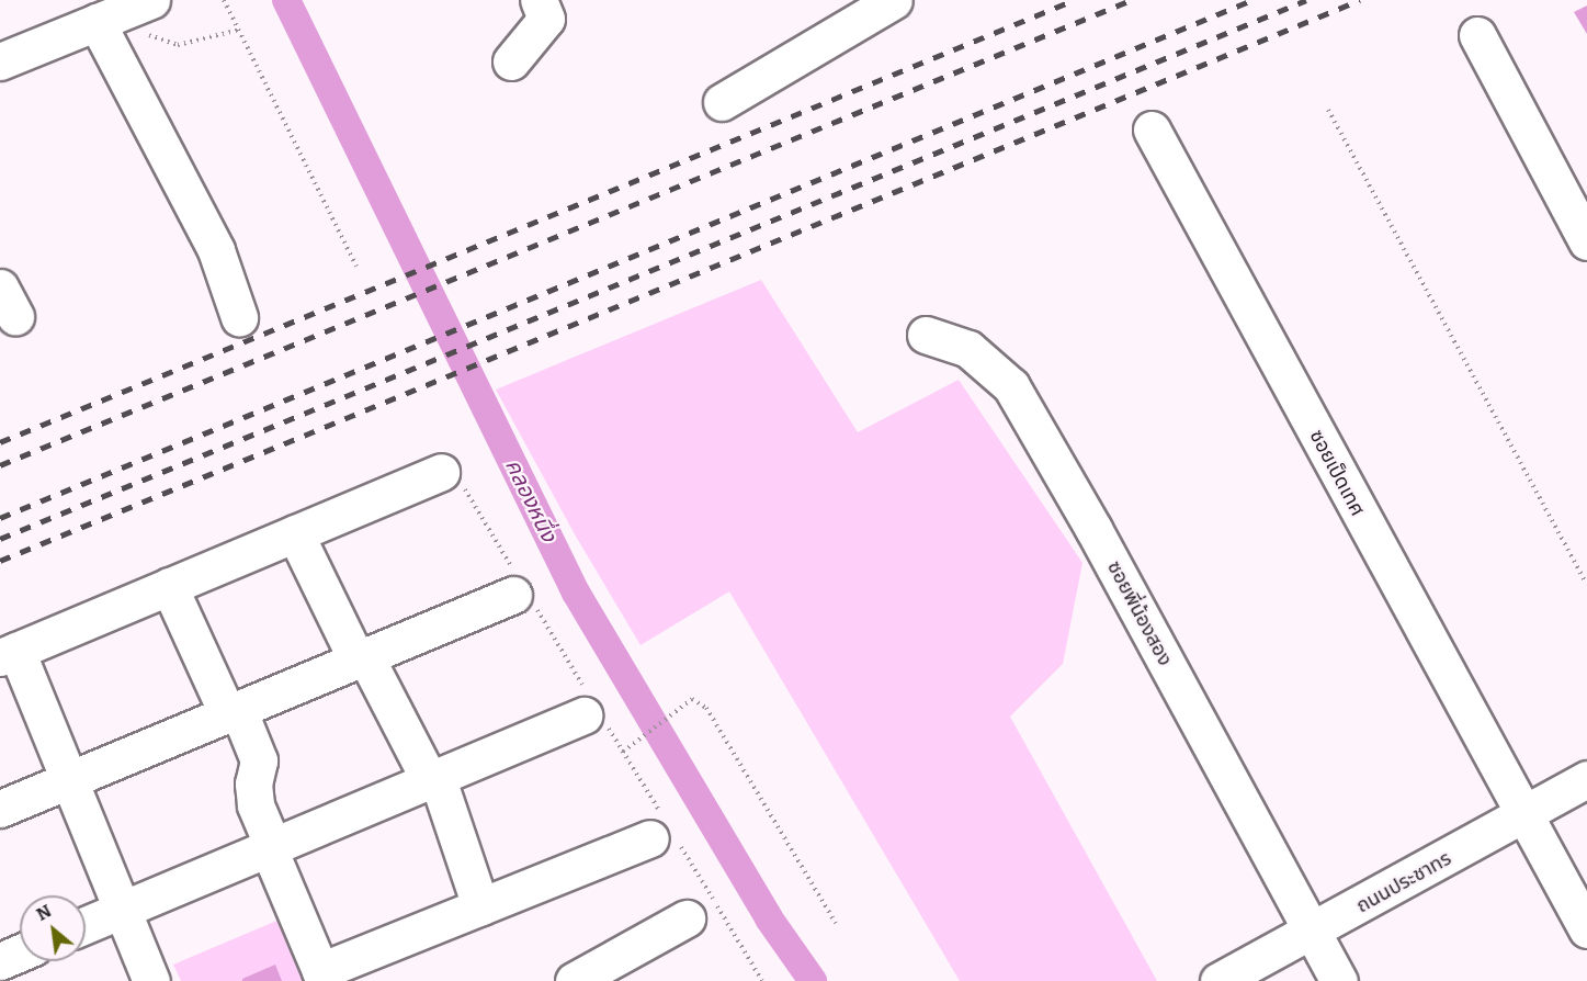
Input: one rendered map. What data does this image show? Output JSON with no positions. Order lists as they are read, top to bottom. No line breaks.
{"streets":{"street":["ซอยเป็ดเทศ","ซอยพี่น้องสอง","ถนนประชาทร"]},"crossings":[["ซอยเป็ดเทศ","ถนนประชาทร"],["ซอยพี่น้องสอง","ถนนประชาทร"]],"water":["คลองหนึ่ง"],"north":"top left"}
